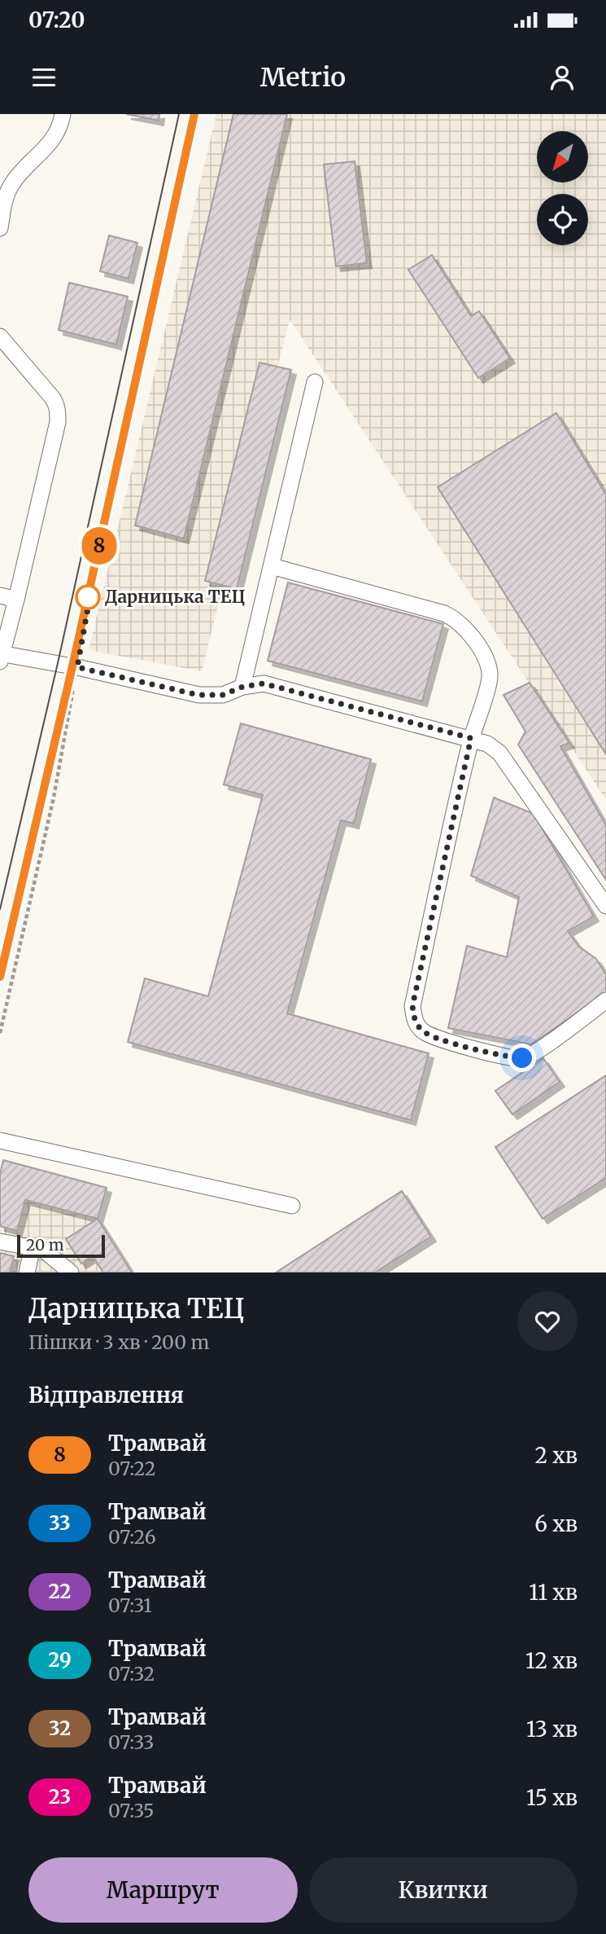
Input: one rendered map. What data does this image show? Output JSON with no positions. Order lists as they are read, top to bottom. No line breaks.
{"places":["Дарницька ТЕЦ"],"lines":["tram line 8"],"scale_bar":"20 m","north":"bottom left","page":{"status":"07:20","header":"Metrio","on_map":"8","scale":"20 m","heading":[["Дарницька ТЕЦ","Пішки · 3 хв · 200 m"],"Відправлення"],"list":[{"mark":"8","name":"Трамвай","note":"07:22","value":"2 хв"},{"mark":"33","name":"Трамвай","note":"07:26","value":"6 хв"},{"mark":"22","name":"Трамвай","note":"07:31","value":"11 хв"},{"mark":"29","name":"Трамвай","note":"07:32","value":"12 хв"},{"mark":"32","name":"Трамвай","note":"07:33","value":"13 хв"},{"mark":"23","name":"Трамвай","note":"07:35","value":"15 хв"}],"buttons":["Маршрут","Квитки"]}}
